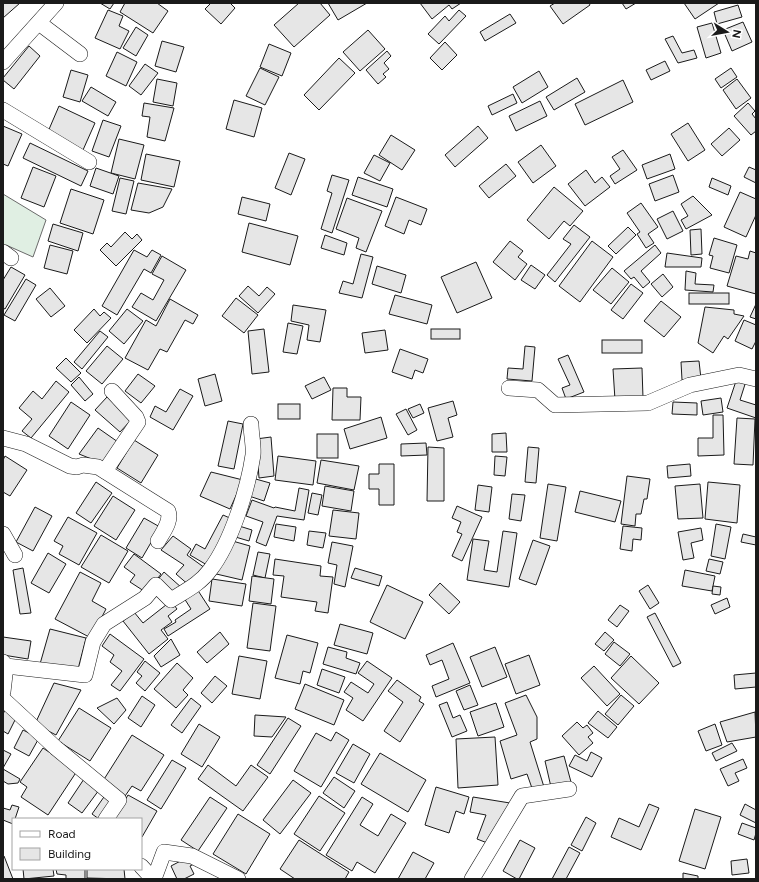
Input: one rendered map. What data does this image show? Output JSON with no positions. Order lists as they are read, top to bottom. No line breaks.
{"legend":["Road","Building"],"north":"right"}
